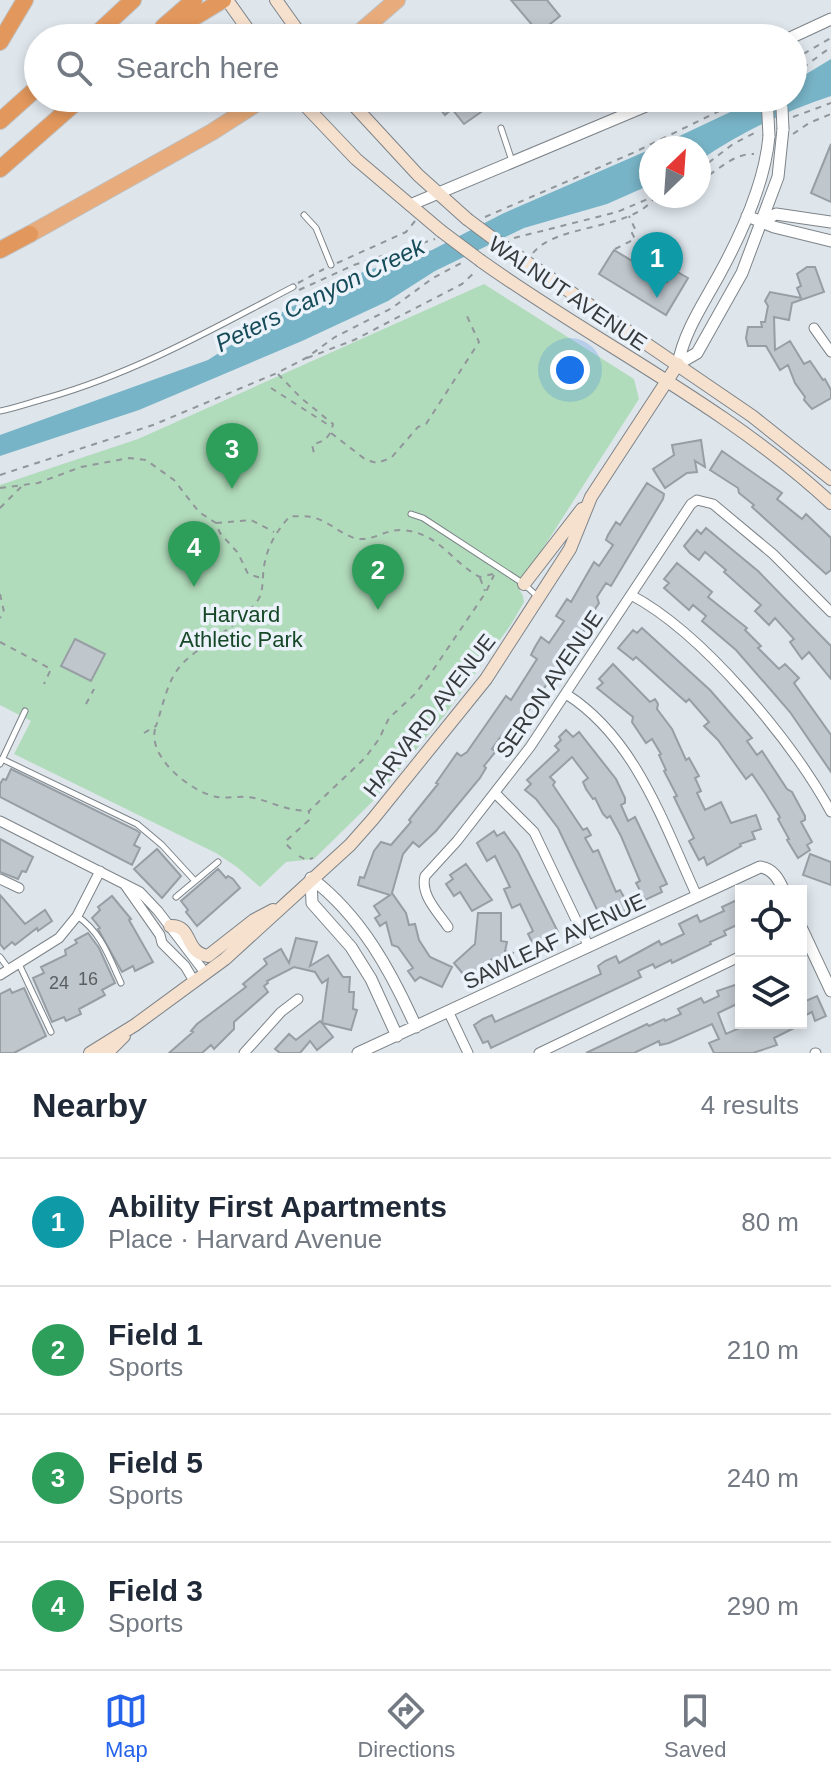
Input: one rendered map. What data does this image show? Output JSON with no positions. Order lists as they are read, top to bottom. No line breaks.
{"streets":{"main road":["WALNUT AVENUE","HARVARD AVENUE"],"street":["SERON AVENUE","SAWLEAF AVENUE"]},"crossings":[["WALNUT AVENUE","HARVARD AVENUE"]],"water":["Peters Canyon Creek"],"parks":["Harvard Athletic Park"],"house_numbers":["16","24"],"north":"top right","page":{"search":"Search here","pins":["1","3","4","2"],"heading":["Nearby","4 results"],"list":[{"mark":"1","name":"Ability First Apartments","note":"Place · Harvard Avenue","value":"80 m"},{"mark":"2","name":"Field 1","note":"Sports","value":"210 m"},{"mark":"3","name":"Field 5","note":"Sports","value":"240 m"},{"mark":"4","name":"Field 3","note":"Sports","value":"290 m"}],"nav":["Map","Directions","Saved"]}}
